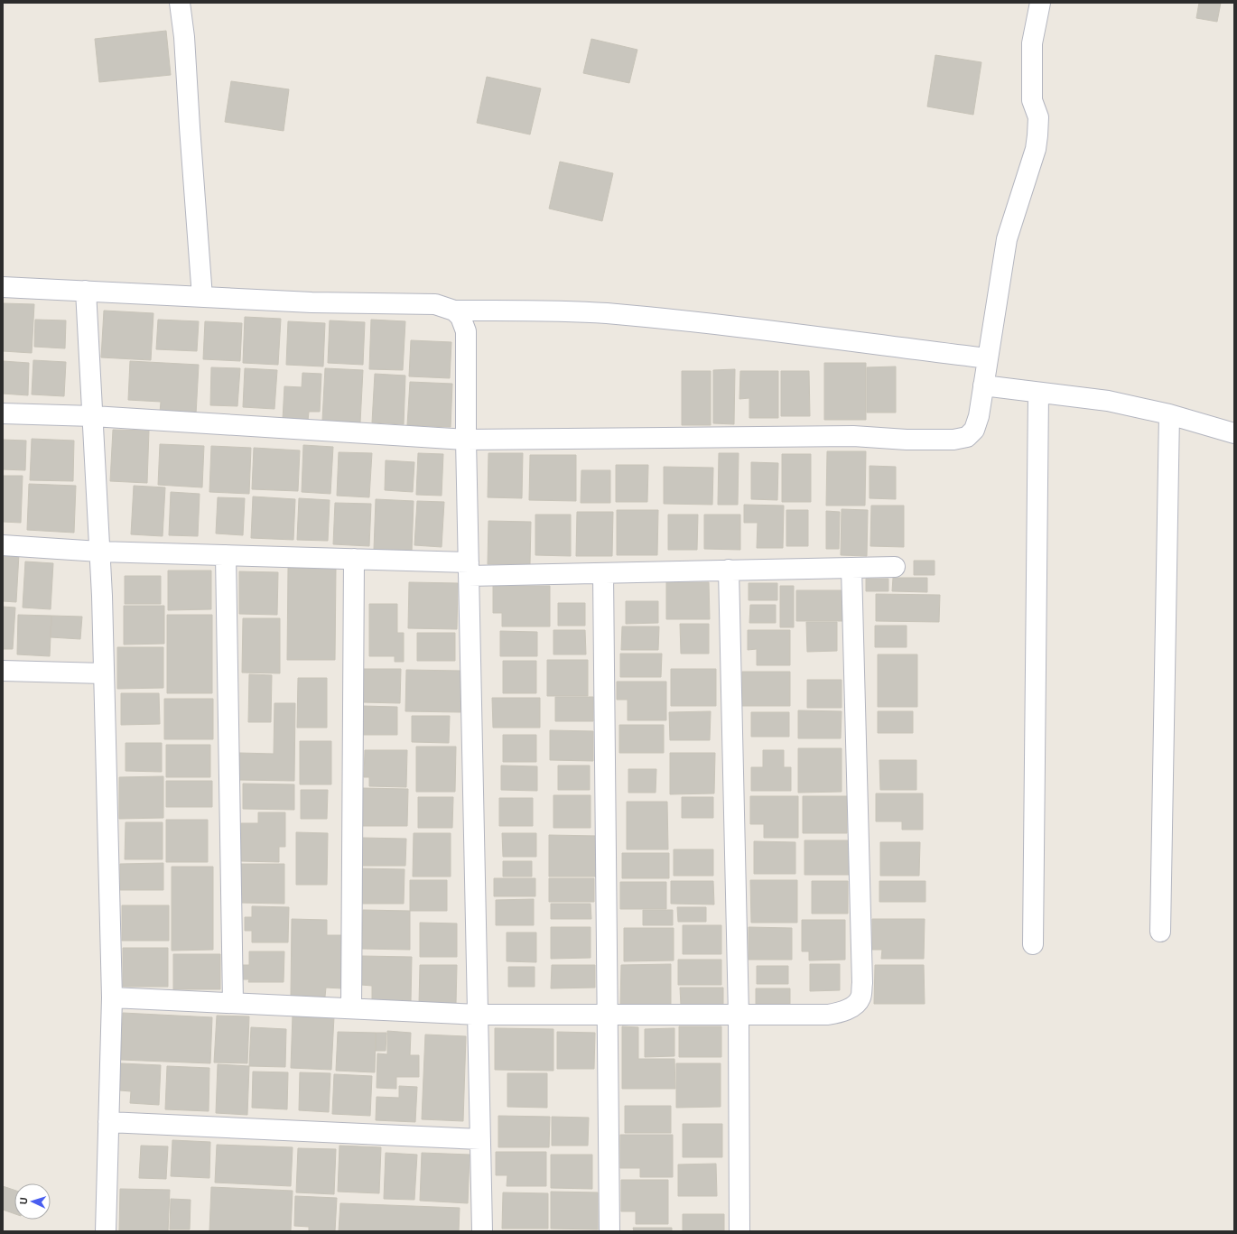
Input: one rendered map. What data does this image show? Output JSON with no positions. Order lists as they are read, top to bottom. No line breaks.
{"north":"left"}
